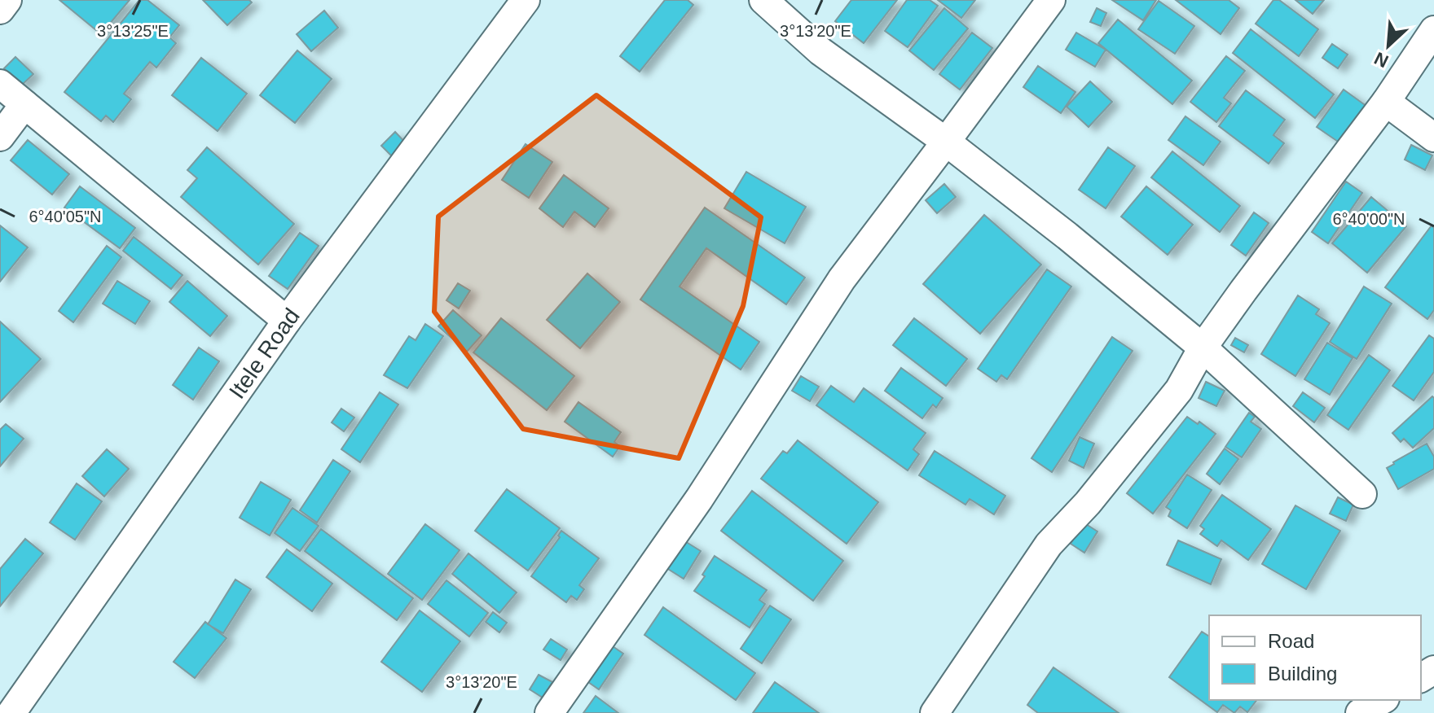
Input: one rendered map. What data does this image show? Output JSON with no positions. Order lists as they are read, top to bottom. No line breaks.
{"streets":{"street":["Itele Road"]},"legend":["Road","Building"],"north":"bottom left","coordinates":["3°13'25\"E","3°13'20\"E","6°40'05\"N","6°40'00\"N"]}
